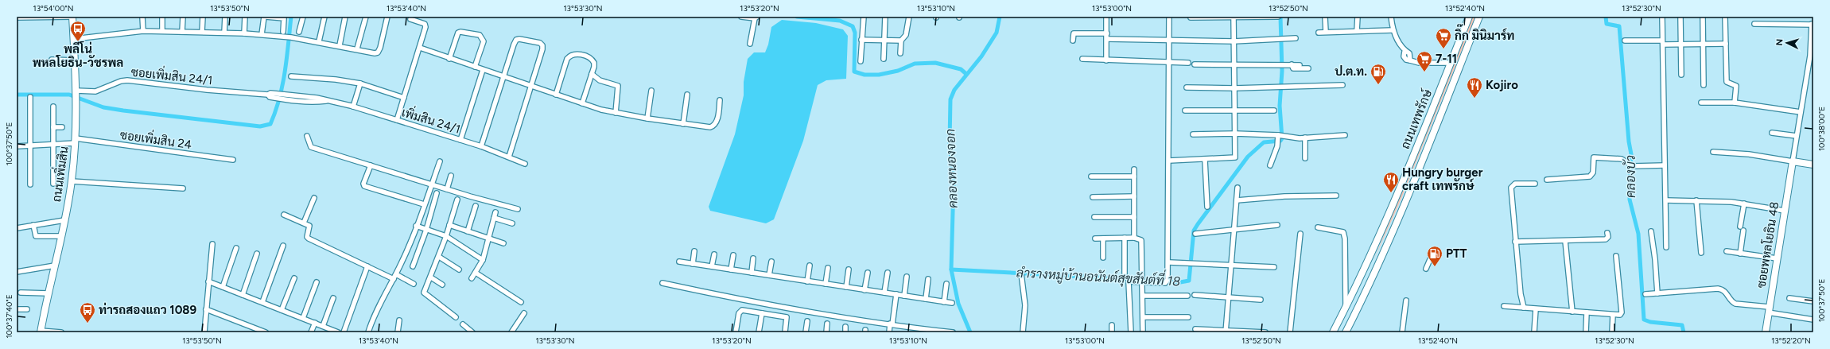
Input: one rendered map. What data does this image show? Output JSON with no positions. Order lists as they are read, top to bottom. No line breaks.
{"streets":{"main road":["ถนนเทพรักษ์","ถนนเพิ่มสิน","ซอยพหลโยธิน 48"],"street":["ซอยเพิ่มสิน 24/1","เพิ่มสิน 24/1","ซอยเพิ่มสิน 24"]},"crossings":[["ซอยเพิ่มสิน 24/1","เพิ่มสิน 24/1"],["ซอยเพิ่มสิน 24/1","ถนนเพิ่มสิน"],["ซอยเพิ่มสิน 24","ถนนเพิ่มสิน"]],"water":["คลองหนองจอก","คลองบัว","ลำรางหมู่บ้านอนันต์สุขสันต์ที่ 18"],"places":{"bus stop":["พลีโน่ พหลโยธิน-วัชรพล","ท่ารถสองแถว 1089"],"supermarket":["กิ๊ก มินิมาร์ท","7-11"],"fuel station":["ป.ต.ท.","PTT"],"restaurant":["Kojiro","Hungry burger craft เทพรักษ์"]},"north":"left","coordinates":["13°54'00\"N","13°53'50\"N","13°53'40\"N","13°53'30\"N","13°53'20\"N","13°53'10\"N","13°53'00\"N","13°52'50\"N","13°52'40\"N","13°52'30\"N","100°38'00\"E","100°37'50\"E","100°37'40\"E","13°52'20\"N"]}
